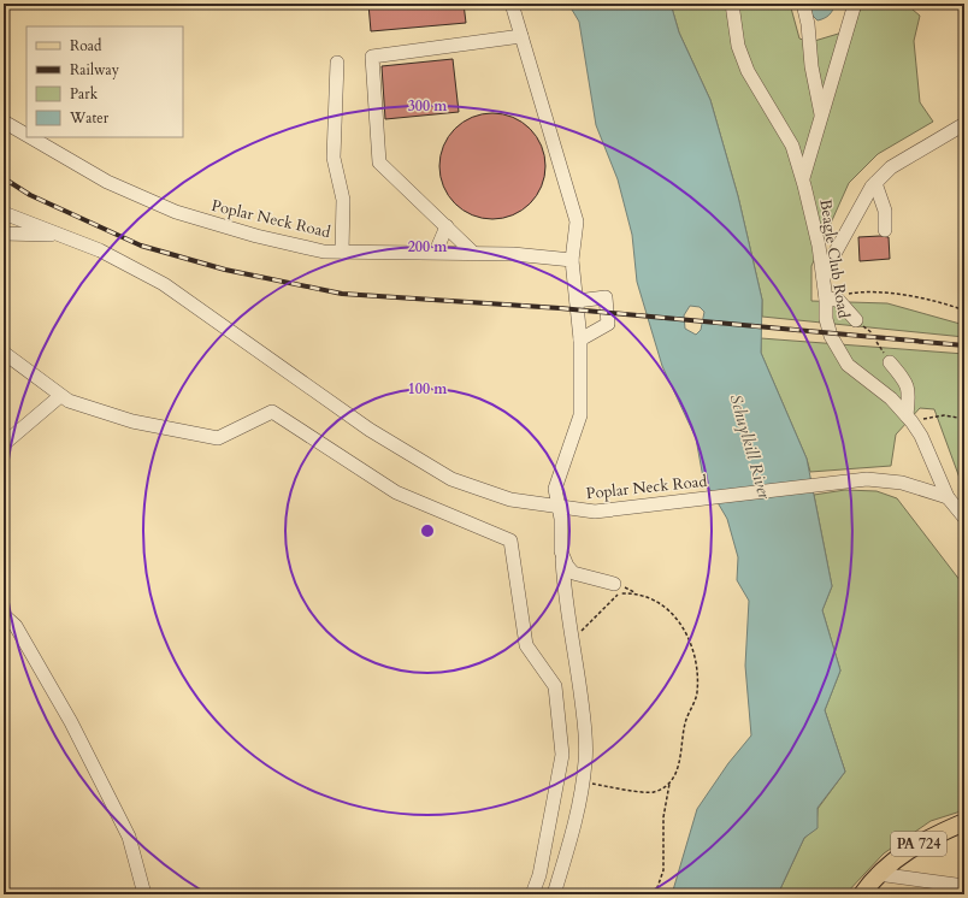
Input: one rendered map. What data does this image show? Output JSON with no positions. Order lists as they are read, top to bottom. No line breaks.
{"streets":{"main road":["PA 724"],"street":["Poplar Neck Road","Beagle Club Road"]},"crossings":[["Poplar Neck Road","Beagle Club Road"]],"water":["Schuylkill River"],"legend":["Road","Railway","Park","Water"],"rings":["300 m","200 m","100 m"]}
